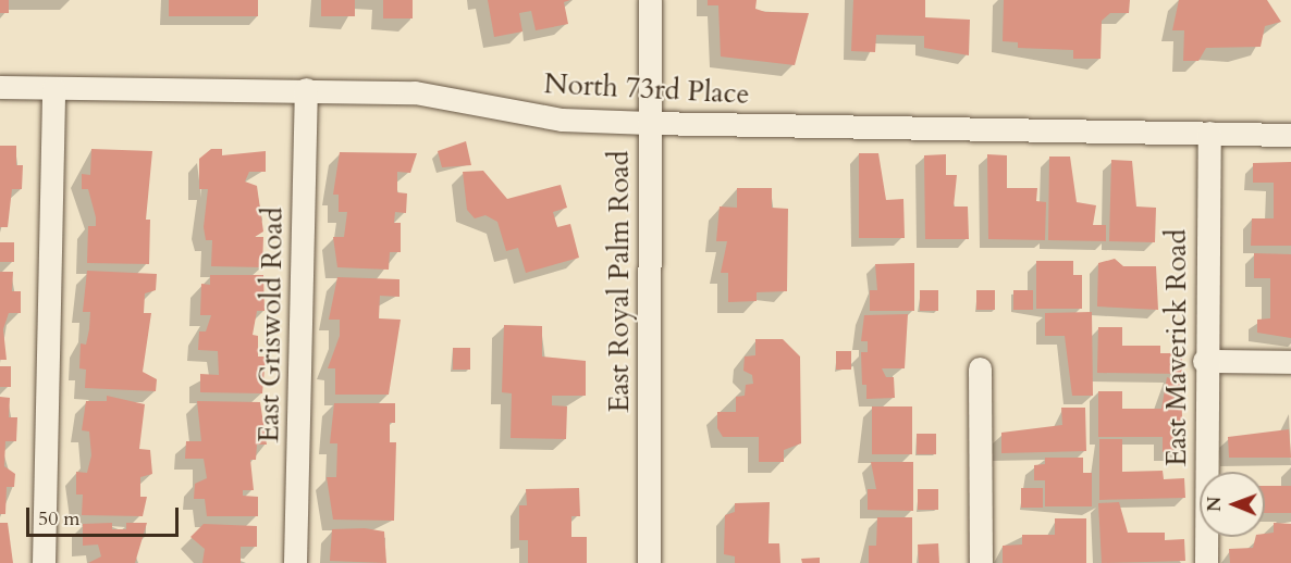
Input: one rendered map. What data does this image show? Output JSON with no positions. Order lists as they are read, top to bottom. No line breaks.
{"streets":{"street":["North 73rd Place","East Royal Palm Road","East Griswold Road","East Maverick Road"]},"crossings":[["North 73rd Place","East Royal Palm Road"],["North 73rd Place","East Griswold Road"],["North 73rd Place","East Maverick Road"]],"scale_bar":"50 m","north":"left"}
